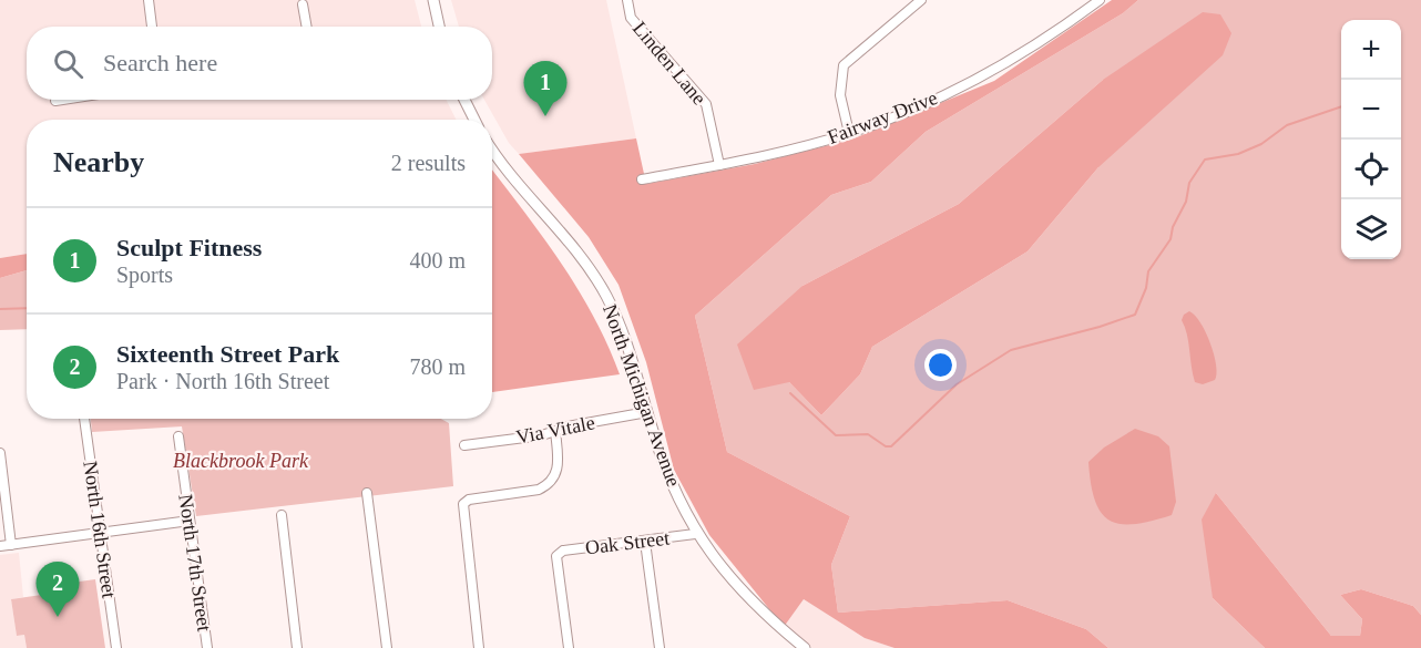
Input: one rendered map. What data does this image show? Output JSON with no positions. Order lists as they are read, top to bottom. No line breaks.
{"streets":{"street":["Linden Lane","Fairway Drive","North Michigan Avenue","Via Vitale","North 16th Street","Oak Street","North 17th Street"]},"crossings":[["Linden Lane","Fairway Drive"],["North Michigan Avenue","Via Vitale"],["North Michigan Avenue","Oak Street"]],"parks":["Blackbrook Park"],"page":{"map_buttons":["+","−"],"search":"Search here","pins":["1","2"],"heading":["Nearby","2 results"],"list":[{"mark":"1","name":"Sculpt Fitness","note":"Sports","value":"400 m"},{"mark":"2","name":"Sixteenth Street Park","note":"Park · North 16th Street","value":"780 m"}]}}
